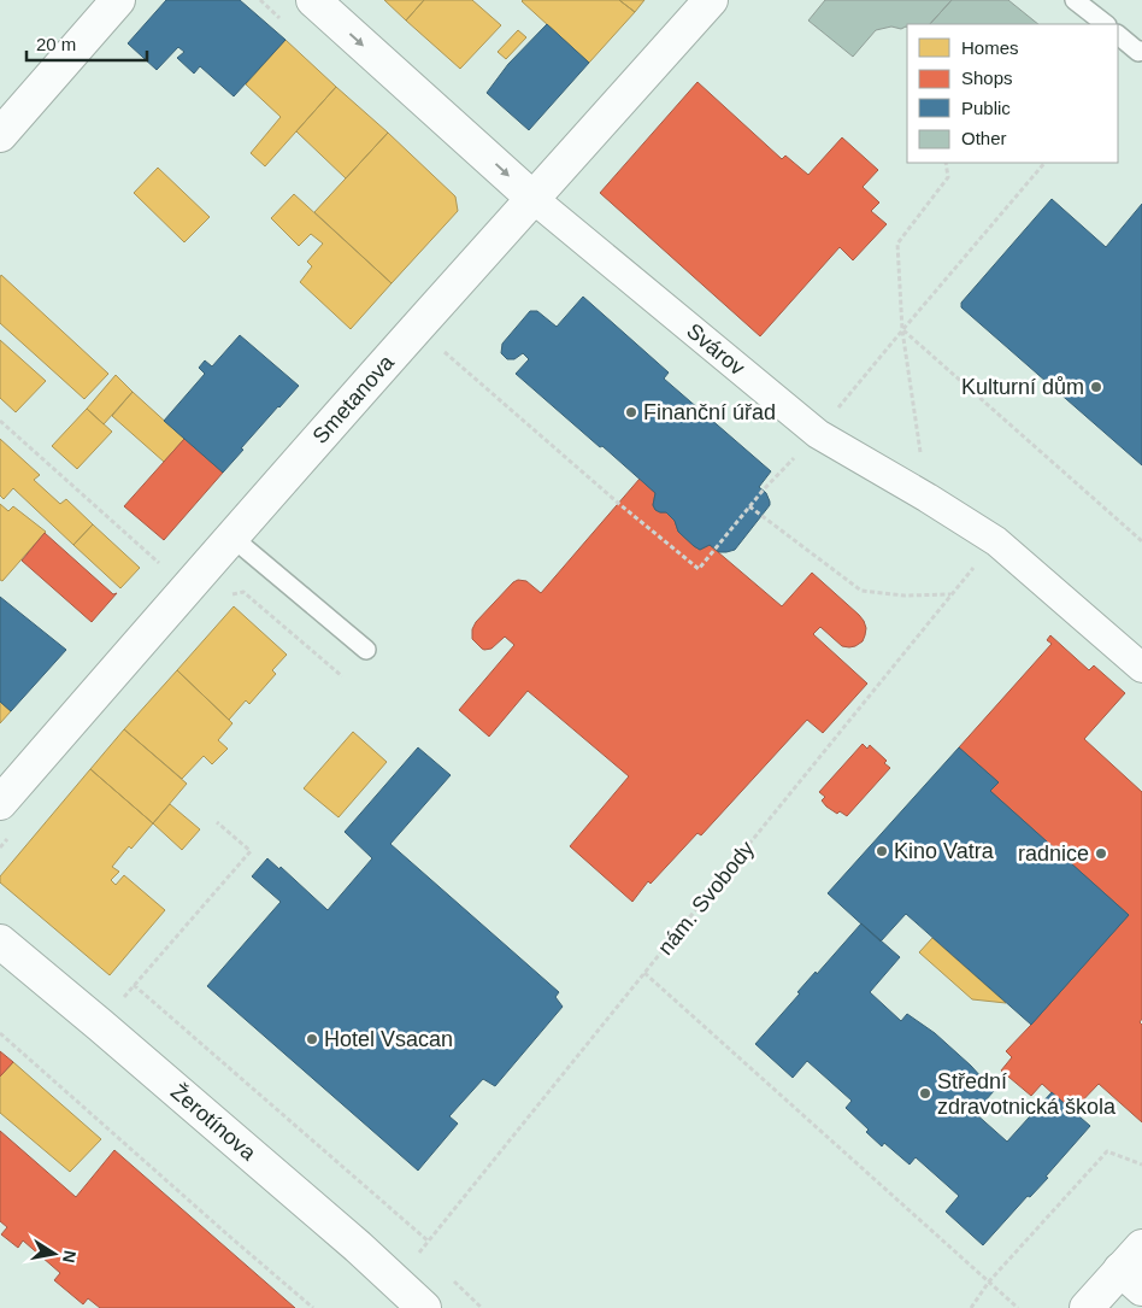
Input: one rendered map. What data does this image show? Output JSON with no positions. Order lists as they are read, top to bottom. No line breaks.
{"streets":{"street":["Svárov","Smetanova","Žerotínova"],"path":["nám. Svobody"]},"crossings":[["Svárov","Smetanova"],["Svárov","nám. Svobody"]],"places":["Kulturní dům","Finanční úřad","Kino Vatra","radnice","Hotel Vsacan","Střední zdravotnická škola"],"legend":["Homes","Shops","Public","Other"],"scale_bar":"20 m","north":"right"}
